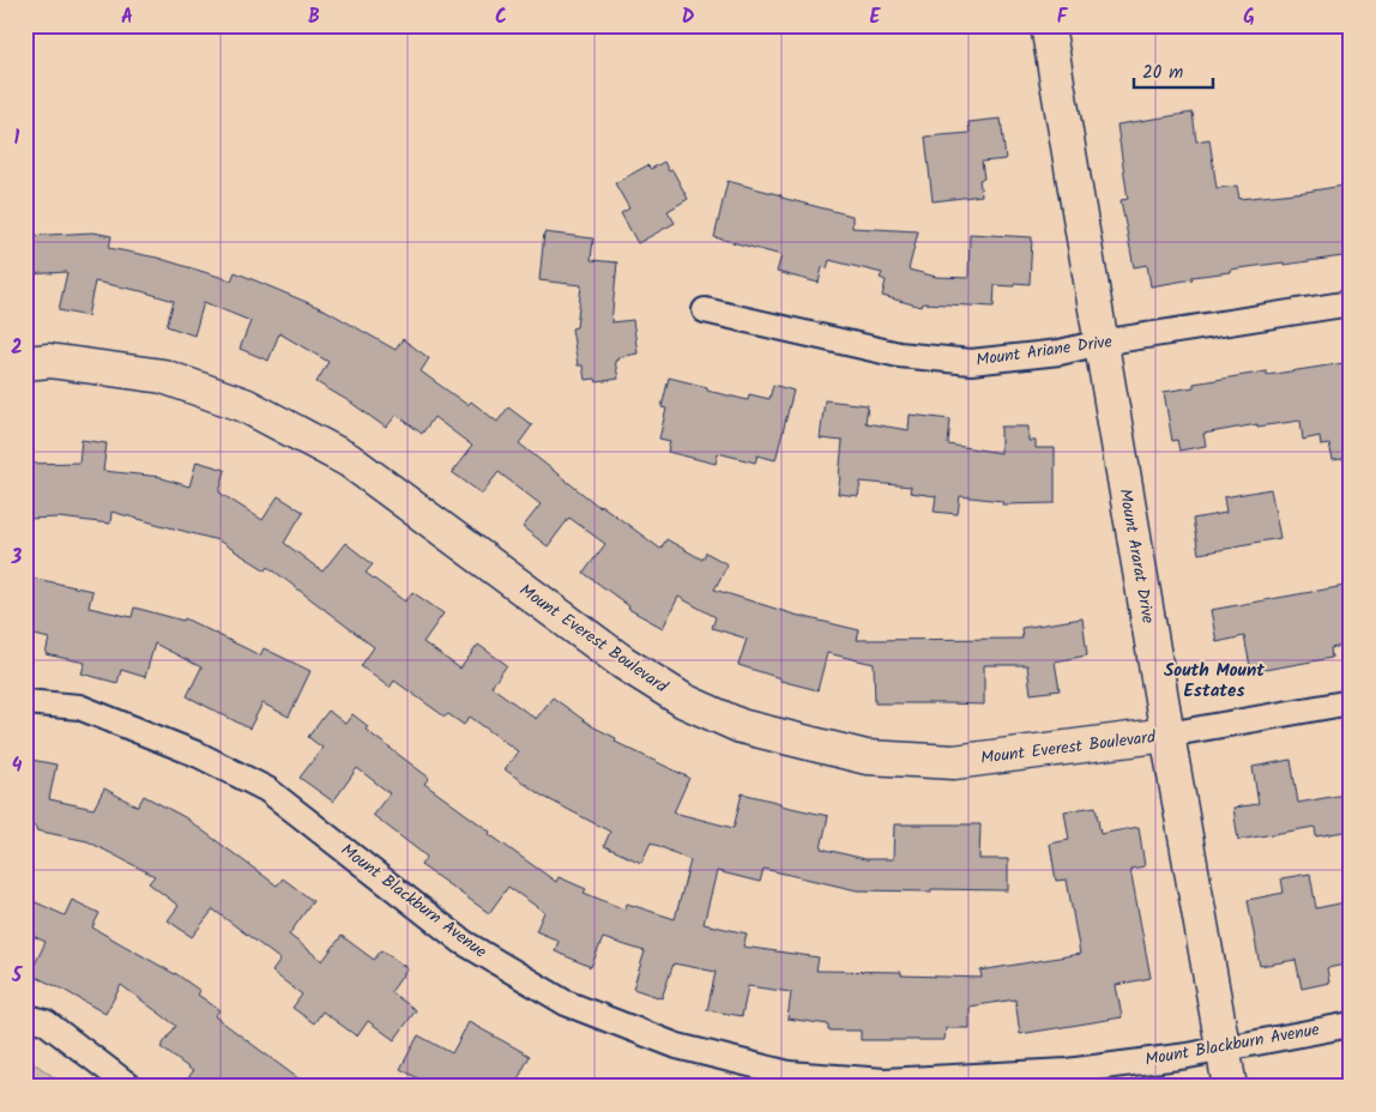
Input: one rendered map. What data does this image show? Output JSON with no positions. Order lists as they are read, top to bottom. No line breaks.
{"streets":{"street":["Mount Ariane Drive","Mount Ararat Drive","Mount Everest Boulevard","Mount Blackburn Avenue"]},"crossings":[["Mount Ariane Drive","Mount Ararat Drive"],["Mount Ararat Drive","Mount Everest Boulevard"],["Mount Ararat Drive","Mount Blackburn Avenue"]],"districts":["South Mount Estates"],"scale_bar":"20 m","grid":{"columns":["A","B","C","D","E","F","G"],"rows":["1","2","3","4","5"]}}
